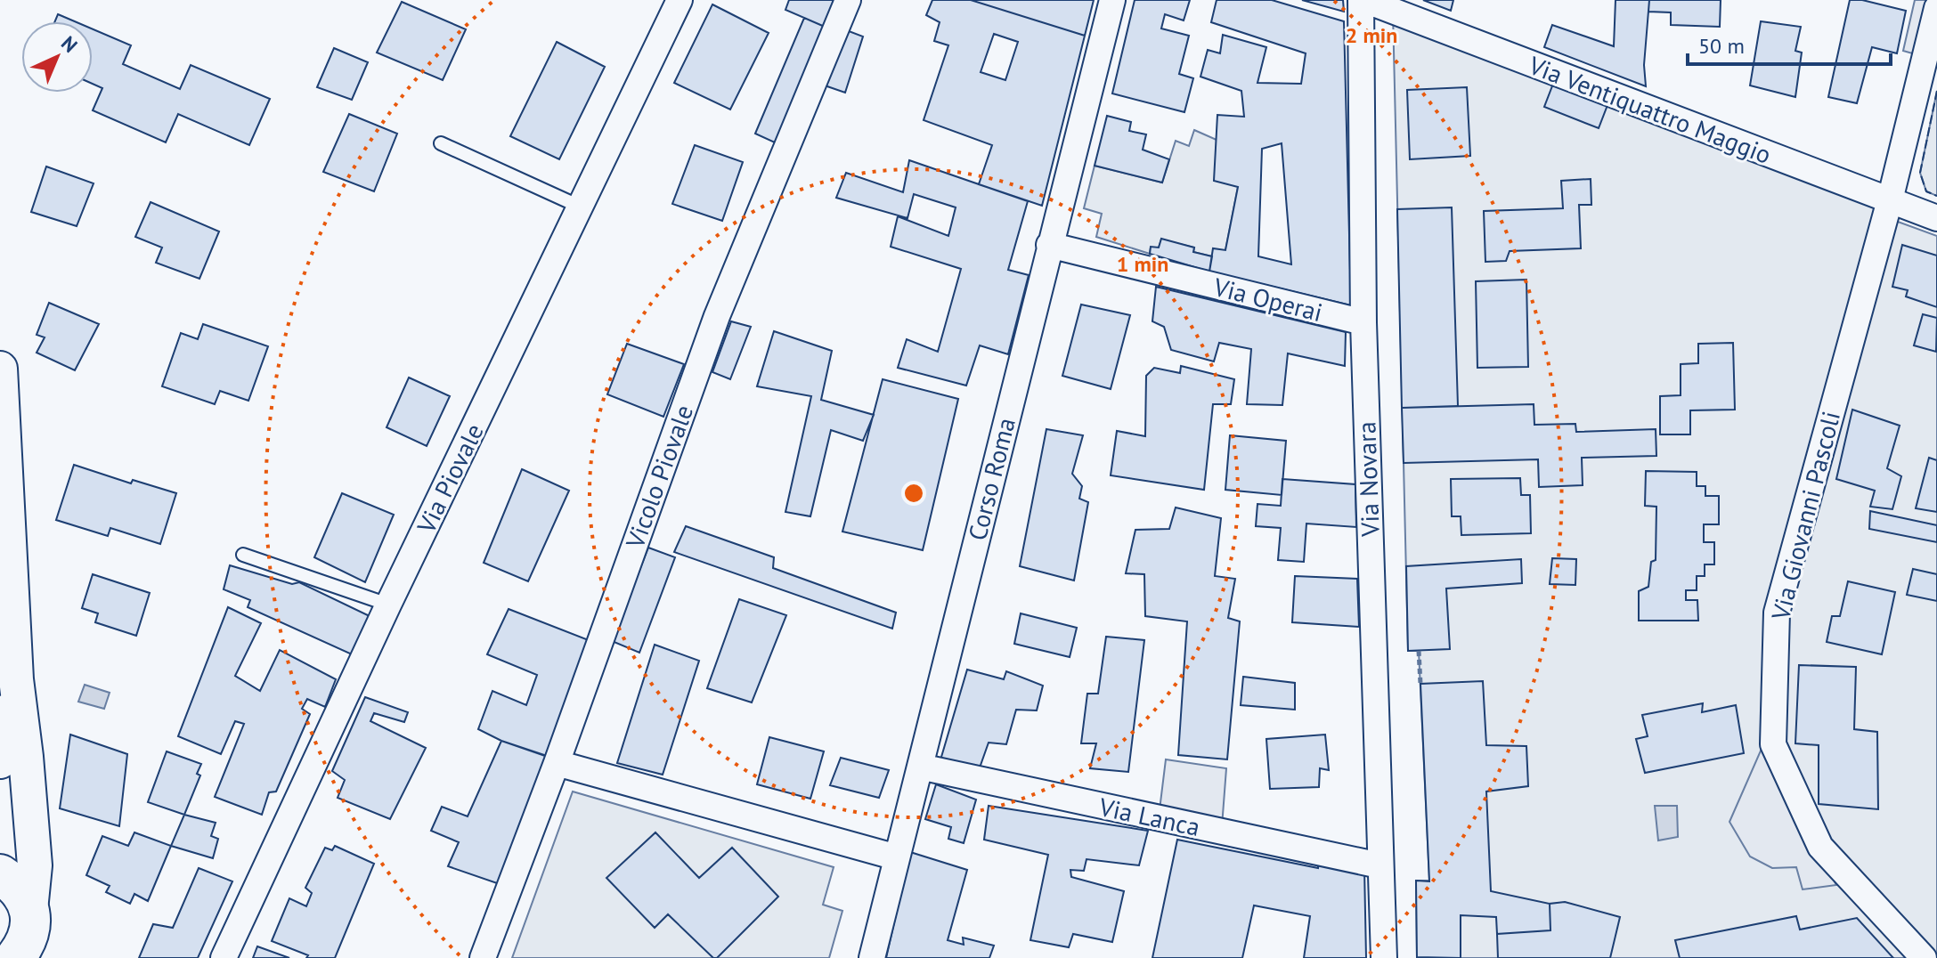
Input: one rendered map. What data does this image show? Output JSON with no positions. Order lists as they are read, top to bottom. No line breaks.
{"streets":{"street":["Via Ventiquattro Maggio","Via Operai","Vicolo Piovale","Via Piovale","Corso Roma","Via Novara","Via Giovanni Pascoli","Via Lanca"]},"crossings":[["Via Ventiquattro Maggio","Via Novara"],["Via Ventiquattro Maggio","Via Giovanni Pascoli"],["Via Operai","Corso Roma"],["Via Operai","Via Novara"],["Corso Roma","Via Lanca"],["Via Novara","Via Lanca"]],"scale_bar":"50 m","north":"top right","rings":["2 min","1 min"]}
